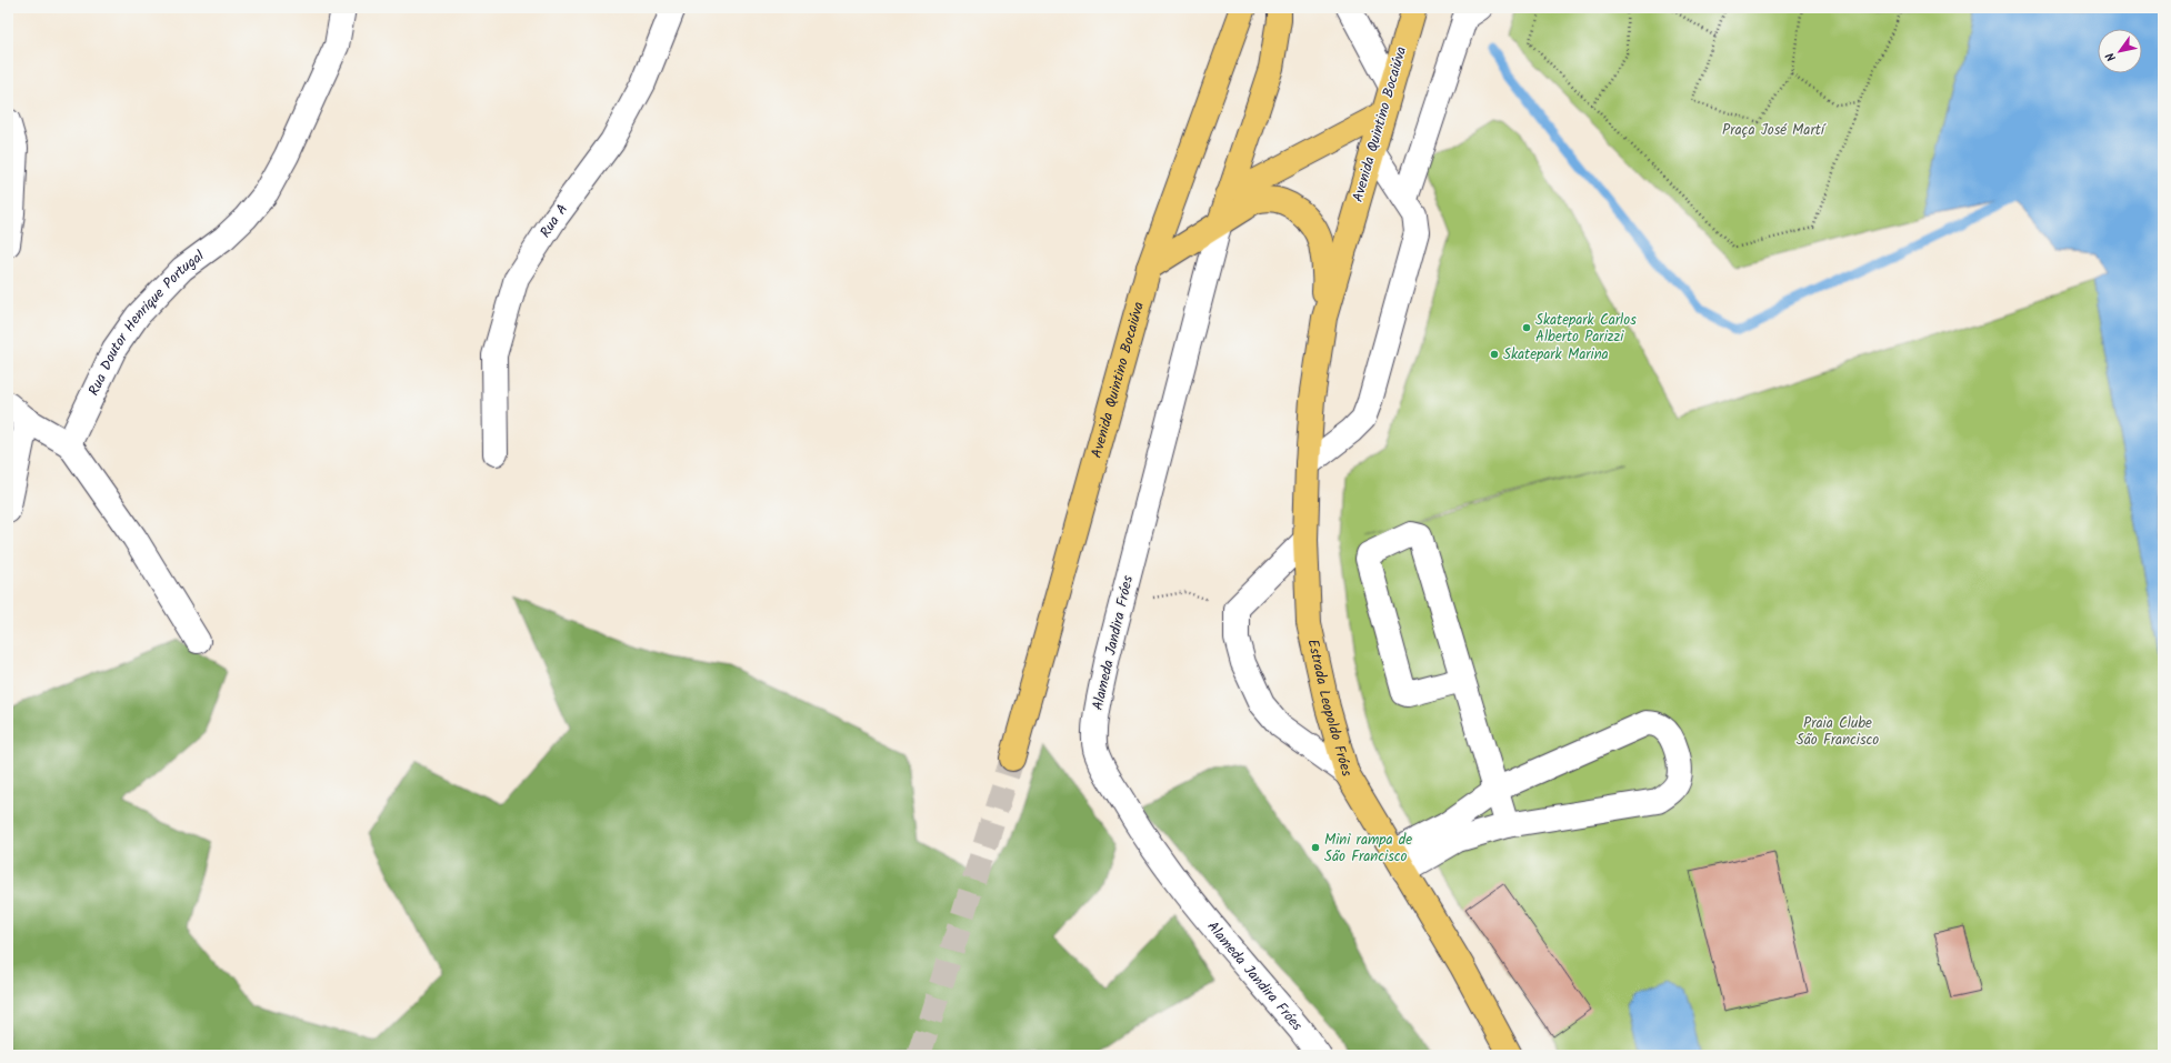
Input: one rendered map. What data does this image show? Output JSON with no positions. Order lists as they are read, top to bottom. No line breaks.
{"streets":{"main road":["Avenida Quintino Bocaiúva","Estrada Leopoldo Fróes"],"street":["Rua A","Rua Doutor Henrique Portugal","Alameda Jandira Fróes"]},"crossings":[["Avenida Quintino Bocaiúva","Estrada Leopoldo Fróes"]],"parks":["Praça José Martí","Praia Clube São Francisco"],"places":["Skatepark Carlos Alberto Parizzi","Skatepark Marina","Mini rampa de São Francisco"],"north":"bottom left"}
